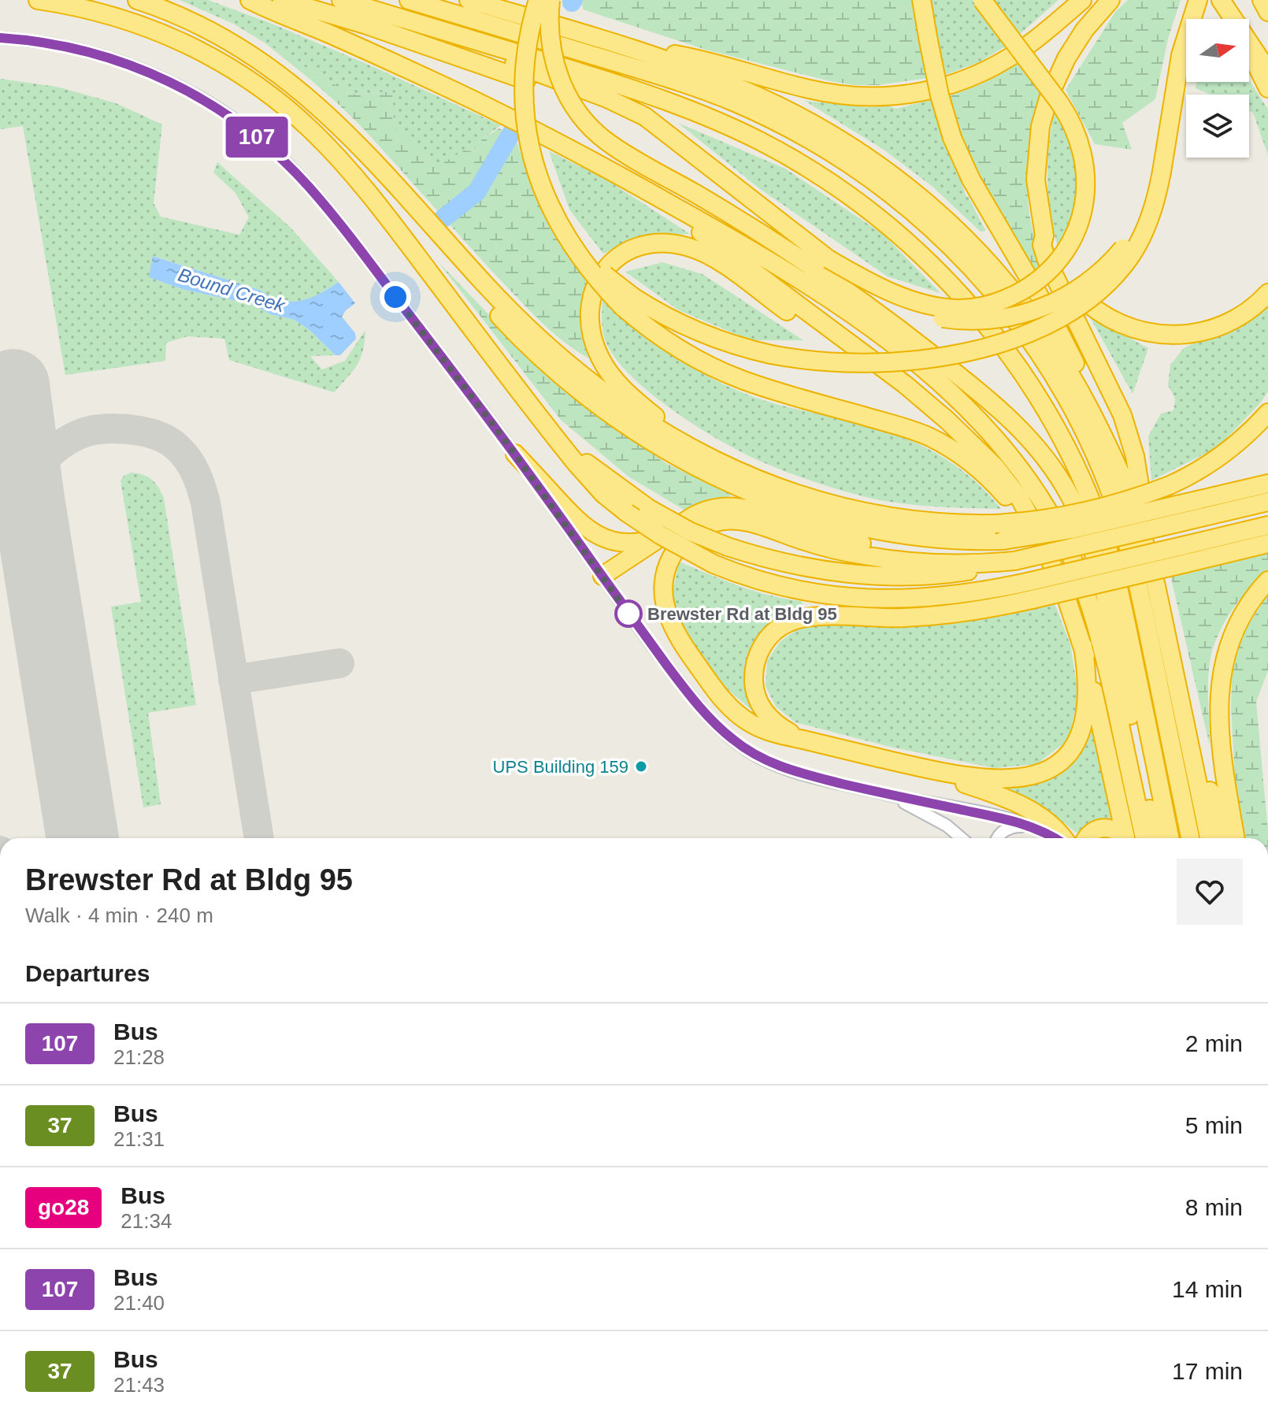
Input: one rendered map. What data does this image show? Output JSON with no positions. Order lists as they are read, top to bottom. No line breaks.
{"water":["Bound Creek"],"places":["Brewster Rd at Bldg 95","UPS Building 159"],"lines":["bus line 107"],"north":"right","page":{"on_map":"107","heading":[["Brewster Rd at Bldg 95","Walk · 4 min · 240 m"],"Departures"],"list":[{"mark":"107","name":"Bus","note":"21:28","value":"2 min"},{"mark":"37","name":"Bus","note":"21:31","value":"5 min"},{"mark":"go28","name":"Bus","note":"21:34","value":"8 min"},{"mark":"107","name":"Bus","note":"21:40","value":"14 min"},{"mark":"37","name":"Bus","note":"21:43","value":"17 min"}]}}
